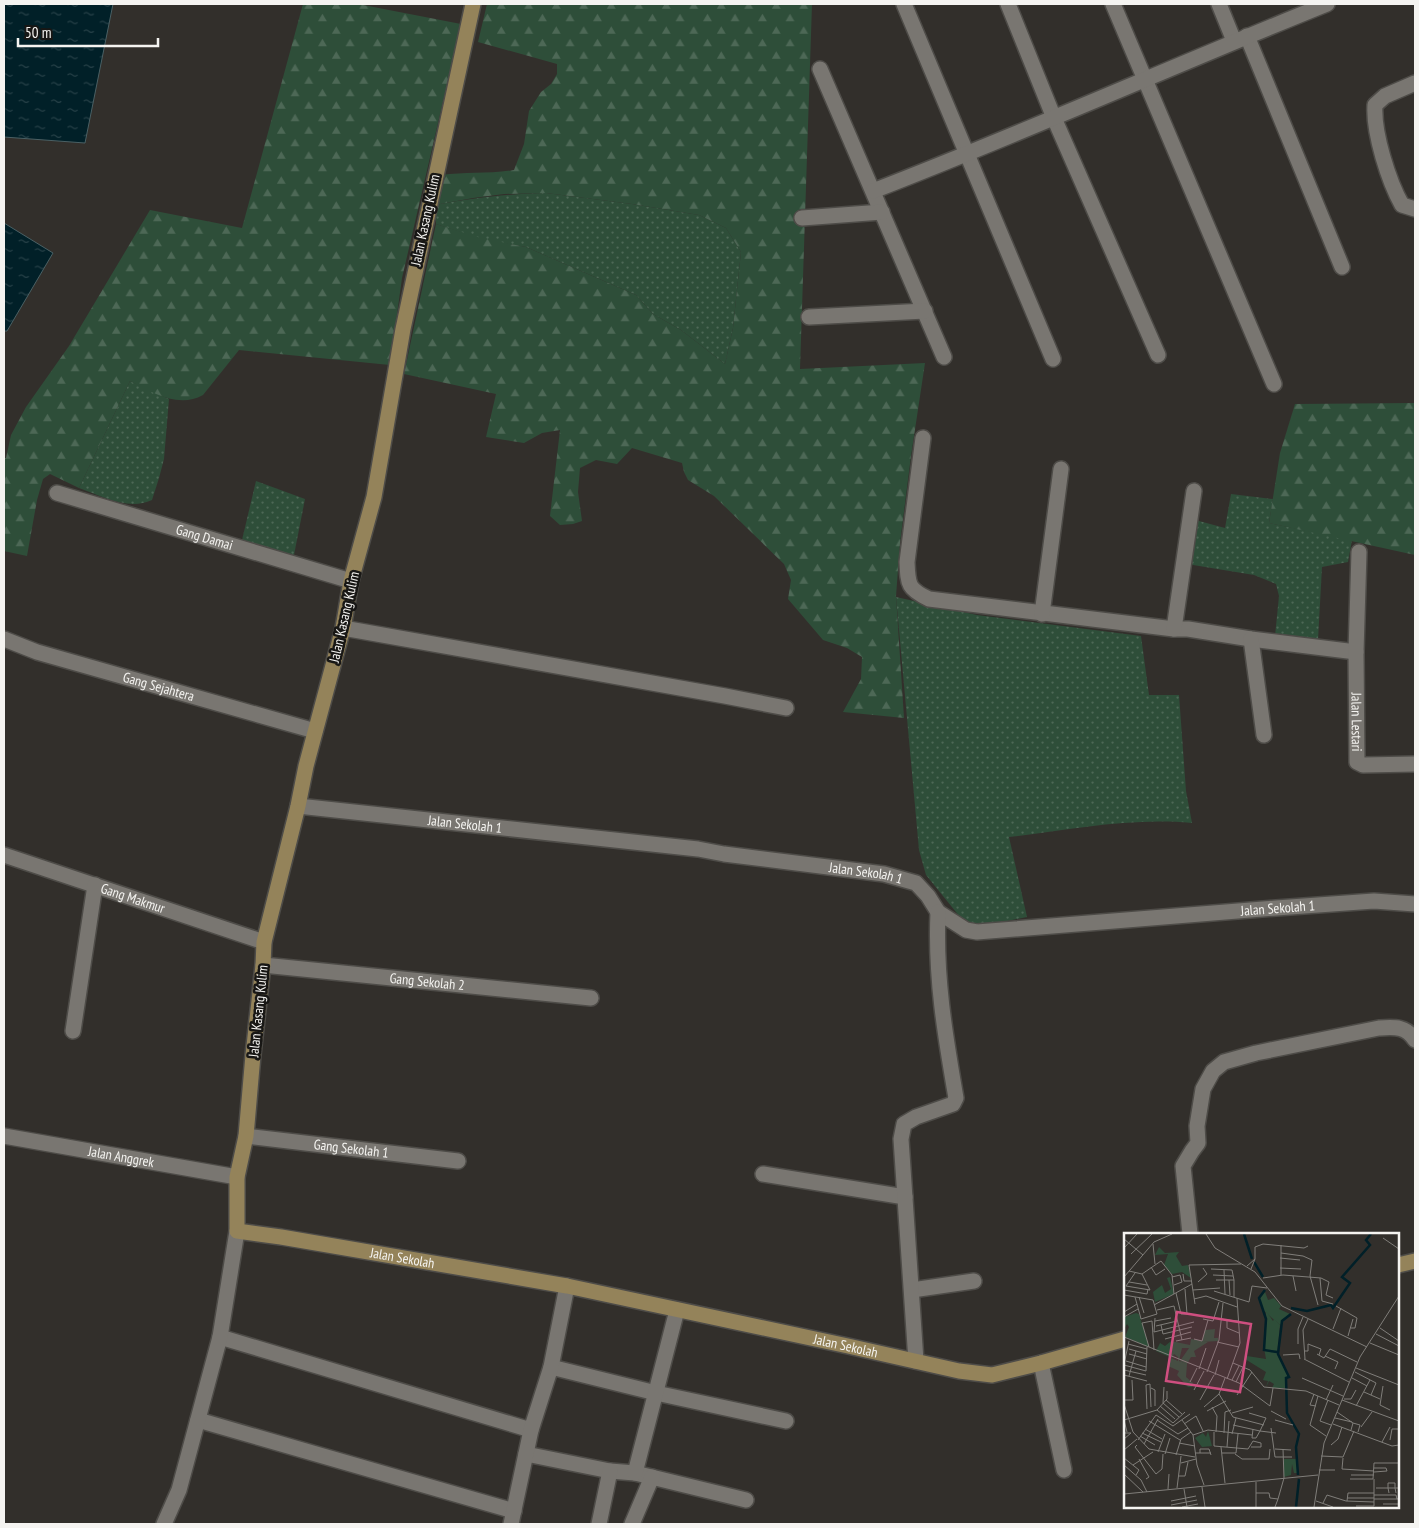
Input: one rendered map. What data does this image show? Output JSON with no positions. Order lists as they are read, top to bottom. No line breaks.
{"streets":{"street":["Jalan Kasang Kulim","Gang Damai","Gang Sejahtera","Jalan Lestari","Jalan Sekolah 1","Gang Makmur","Gang Sekolah 2","Gang Sekolah 1","Jalan Anggrek","Jalan Sekolah"]},"crossings":[["Jalan Kasang Kulim","Gang Damai"],["Jalan Kasang Kulim","Gang Sejahtera"],["Jalan Kasang Kulim","Jalan Sekolah 1"],["Jalan Kasang Kulim","Gang Makmur"],["Jalan Kasang Kulim","Gang Sekolah 2"],["Jalan Kasang Kulim","Gang Sekolah 1"],["Jalan Kasang Kulim","Jalan Anggrek"],["Jalan Kasang Kulim","Jalan Sekolah"]],"scale_bar":"50 m"}
